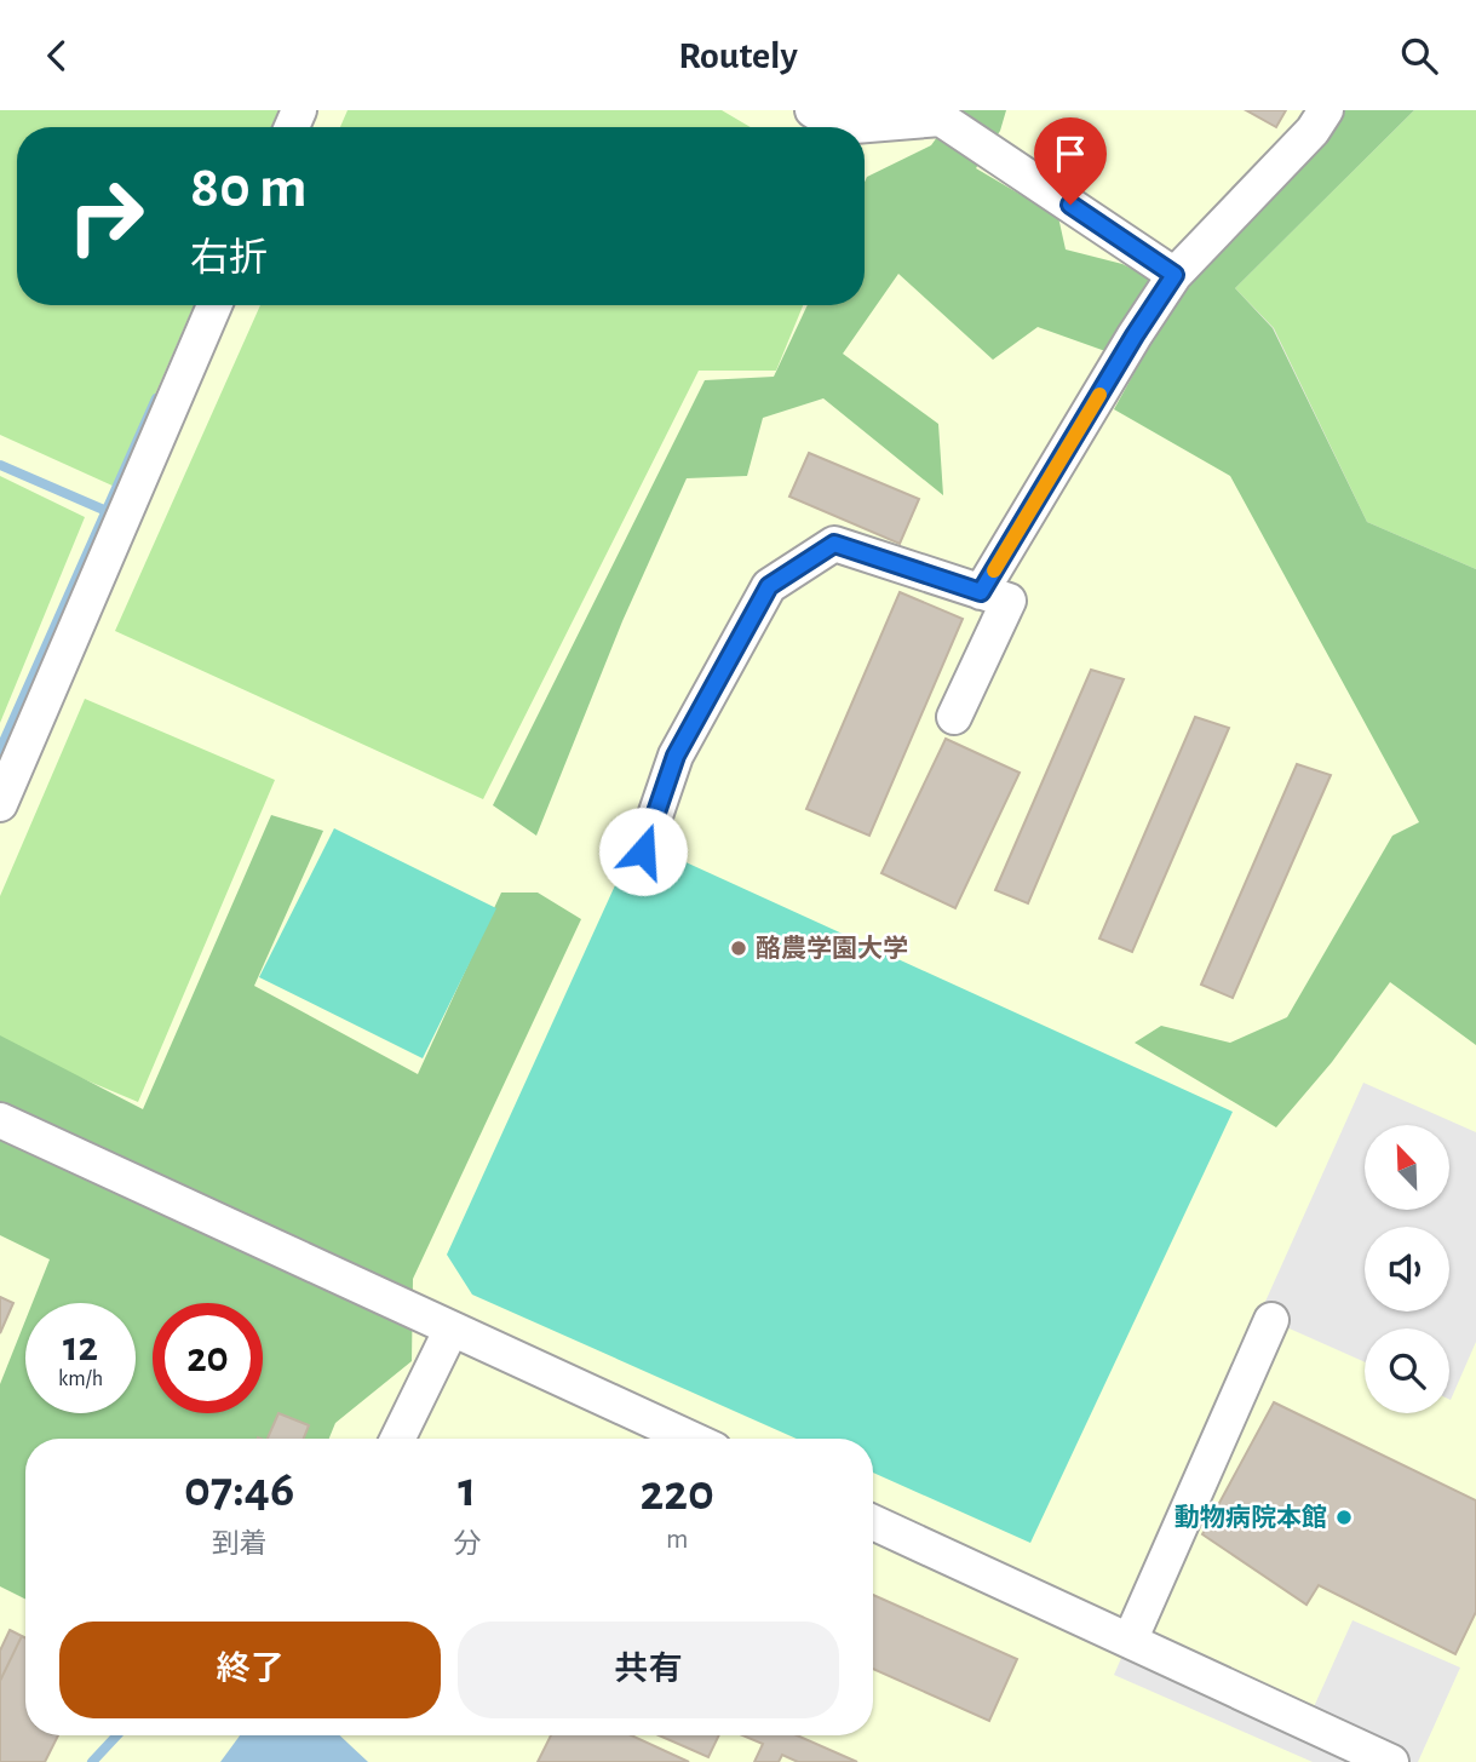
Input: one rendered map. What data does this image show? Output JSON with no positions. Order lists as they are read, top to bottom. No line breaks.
{"places":["酪農学園大学","動物病院本館"],"north":"top left","page":{"header":"Routely","turn":["80 m","右折"],"speed":"12 km/h","limit":"20","eta":["07:46","到着","1","分","220","m"],"buttons":["終了","共有"]}}
